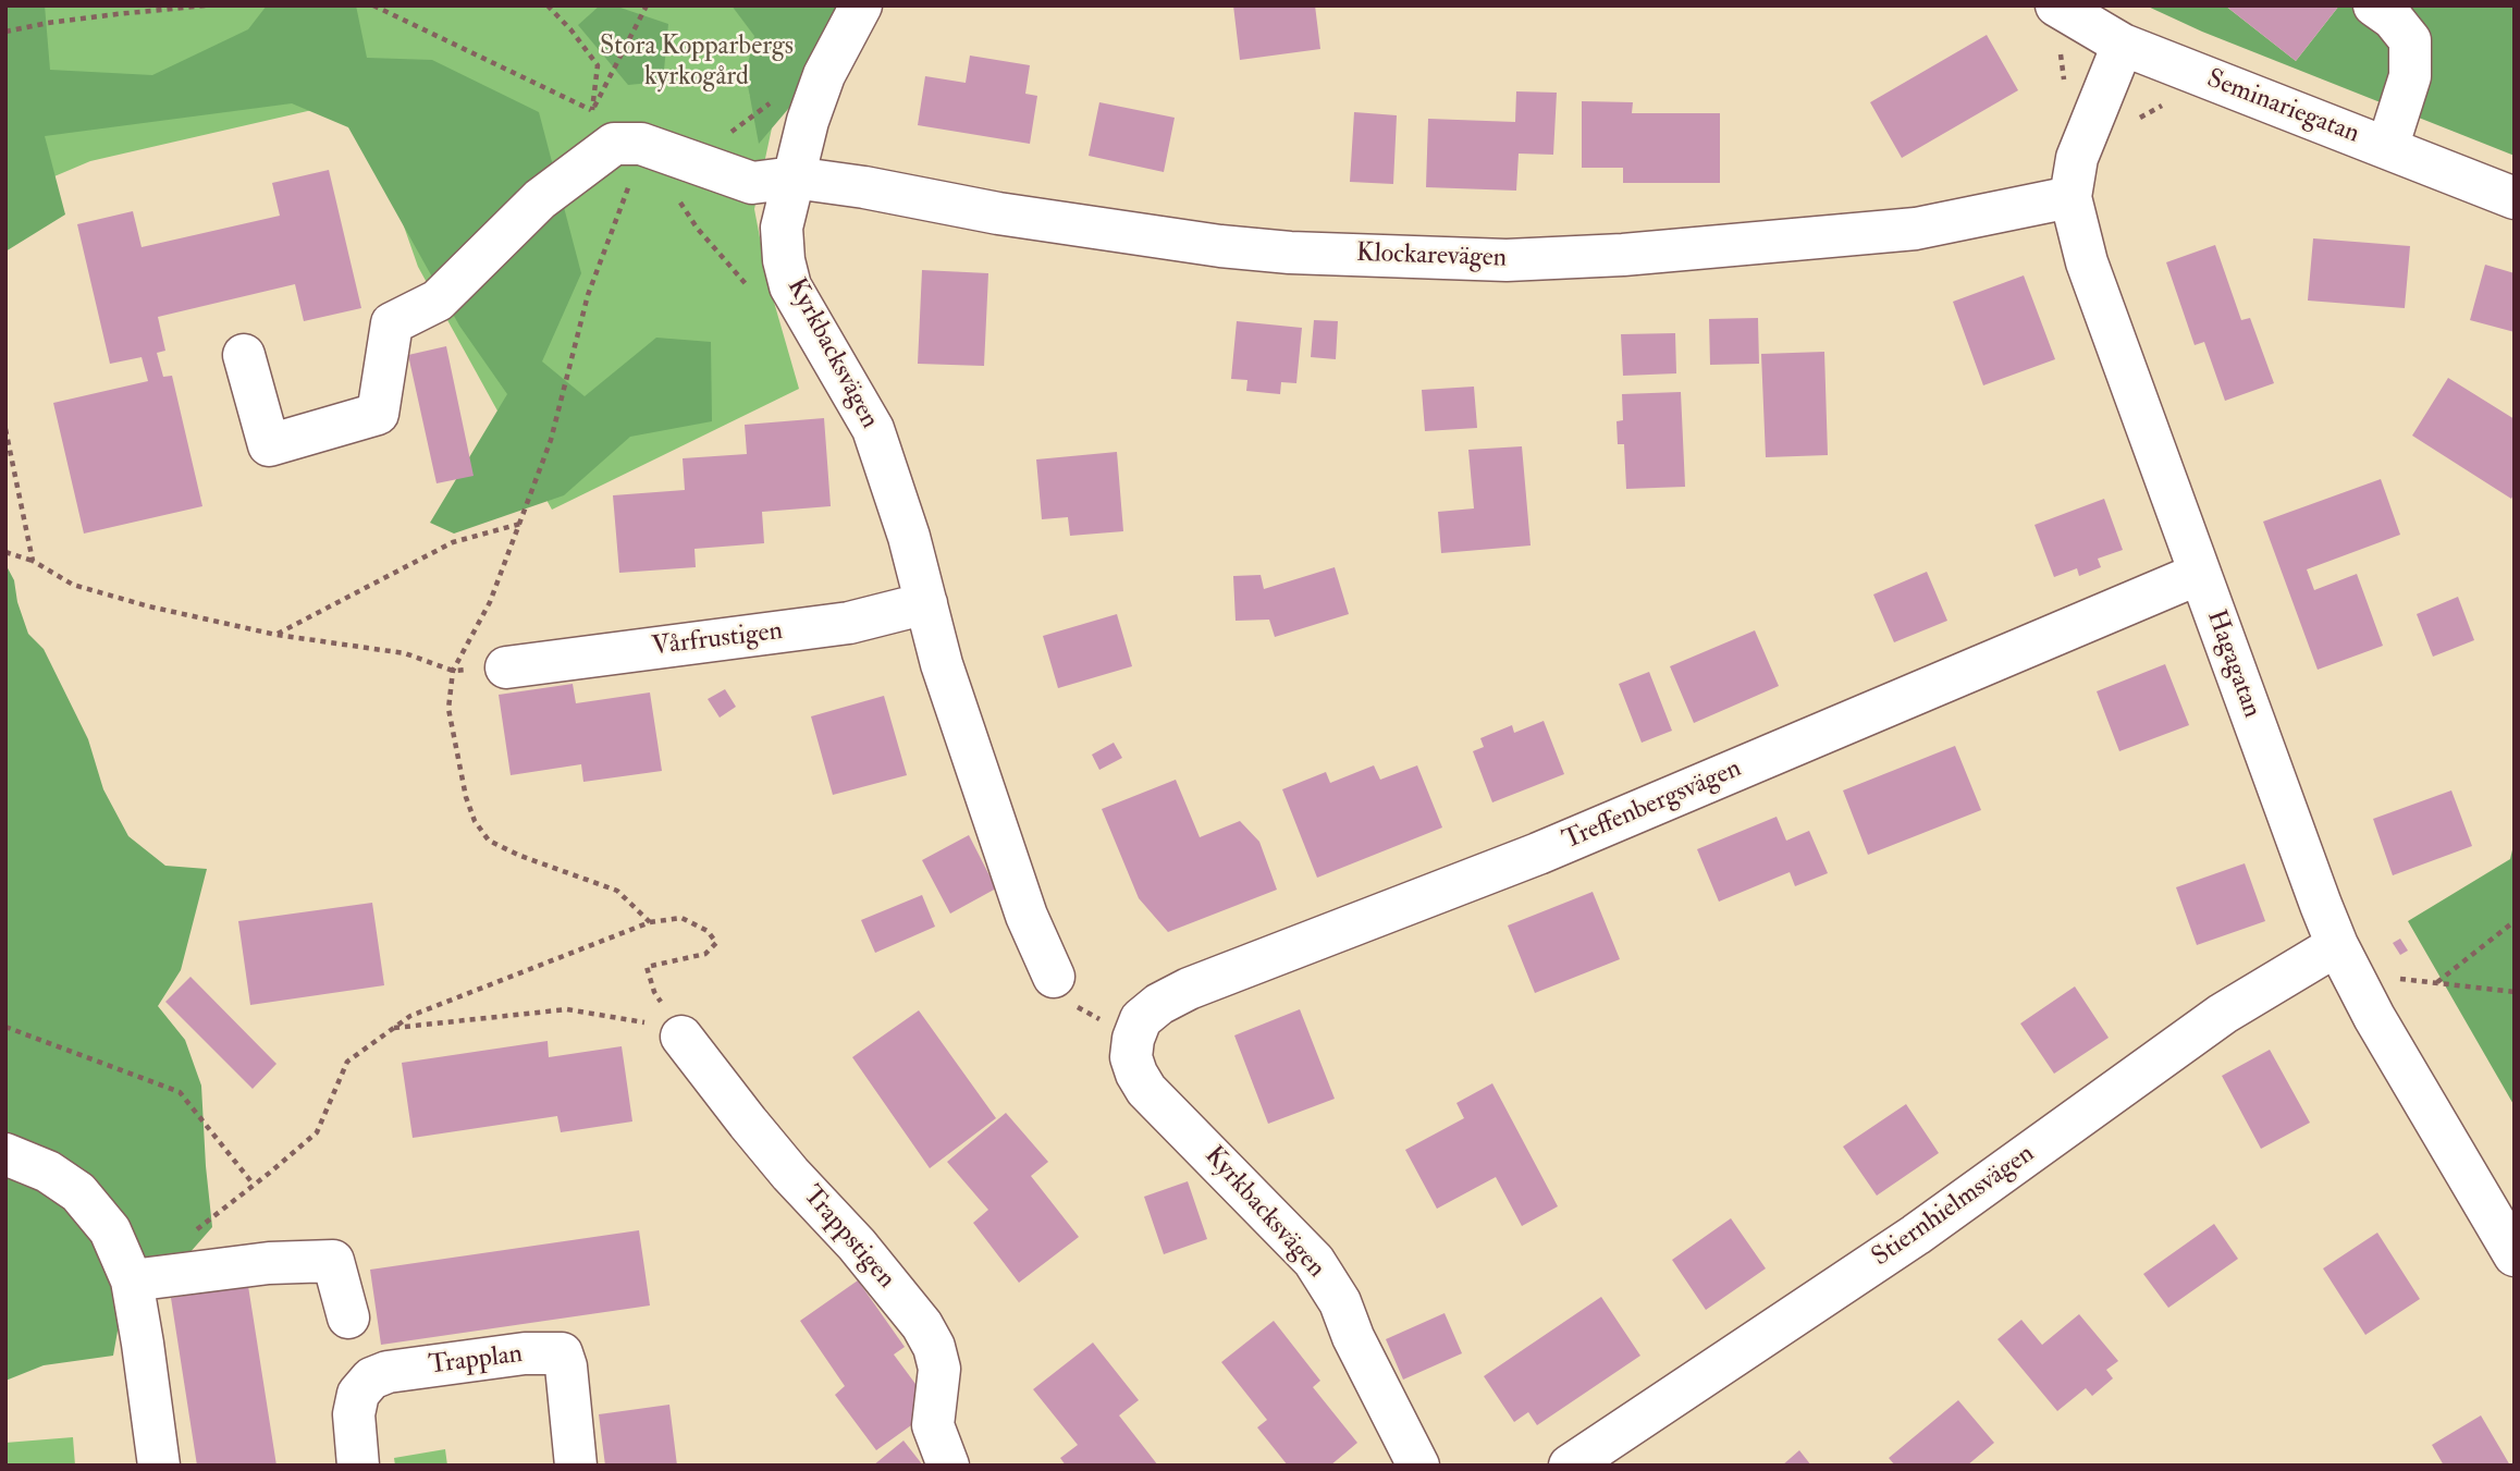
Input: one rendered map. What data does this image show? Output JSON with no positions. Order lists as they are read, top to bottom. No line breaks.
{"streets":{"street":["Seminariegatan","Klockarevägen","Kyrkbacksvägen","Vårfrustigen","Hagagatan","Treffenbergsvägen","Stiernhielmsvägen","Trappstigen","Trapplan"]},"crossings":[["Seminariegatan","Hagagatan"],["Klockarevägen","Kyrkbacksvägen"],["Klockarevägen","Hagagatan"],["Kyrkbacksvägen","Vårfrustigen"],["Kyrkbacksvägen","Treffenbergsvägen"],["Hagagatan","Treffenbergsvägen"],["Hagagatan","Stiernhielmsvägen"]],"parks":["Stora Kopparbergs kyrkogård"]}
